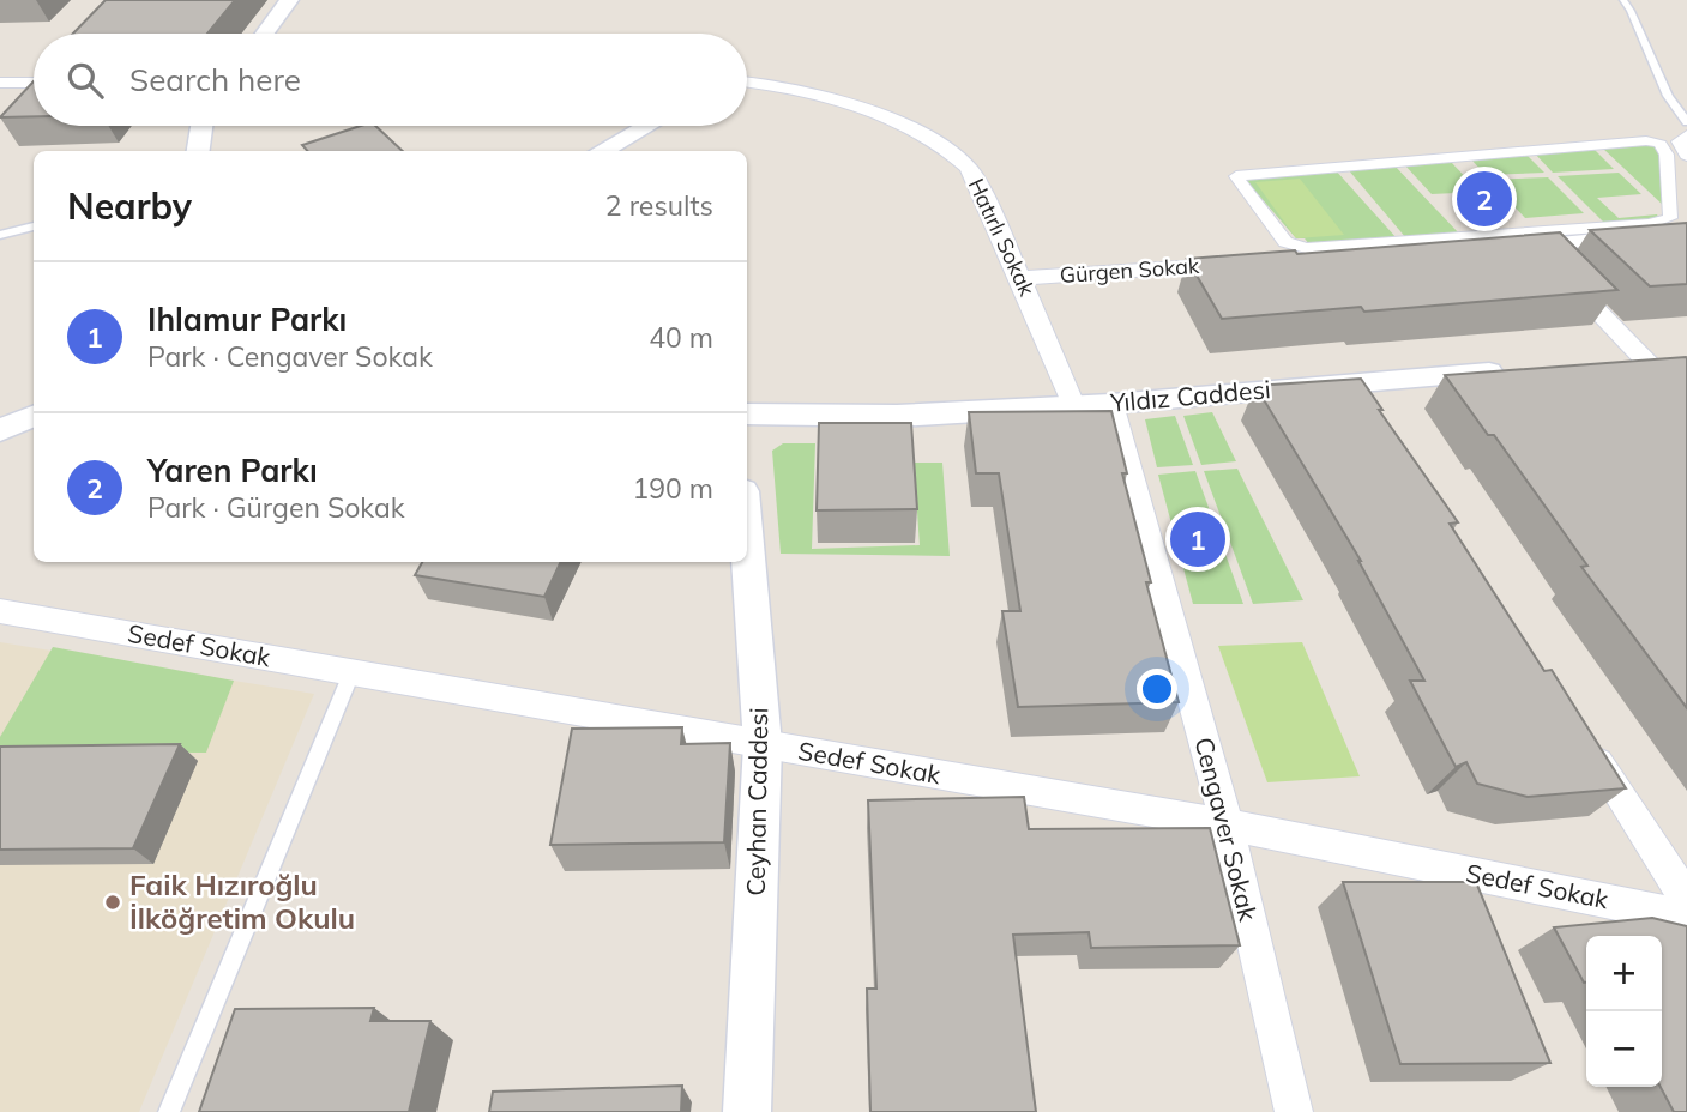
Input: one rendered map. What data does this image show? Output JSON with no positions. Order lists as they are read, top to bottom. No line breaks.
{"streets":{"street":["Hatırlı Sokak","Gürgen Sokak","Yıldız Caddesi","Sedef Sokak","Ceyhan Caddesi","Cengaver Sokak"]},"crossings":[["Hatırlı Sokak","Gürgen Sokak"],["Hatırlı Sokak","Yıldız Caddesi"],["Yıldız Caddesi","Cengaver Sokak"],["Sedef Sokak","Ceyhan Caddesi"],["Sedef Sokak","Cengaver Sokak"]],"places":["Faik Hızıroğlu İlköğretim Okulu"],"page":{"search":"Search here","heading":["Nearby","2 results"],"pins":["2","1"],"list":[{"mark":"1","name":"Ihlamur Parkı","note":"Park · Cengaver Sokak","value":"40 m"},{"mark":"2","name":"Yaren Parkı","note":"Park · Gürgen Sokak","value":"190 m"}],"map_buttons":["+","−"]}}
